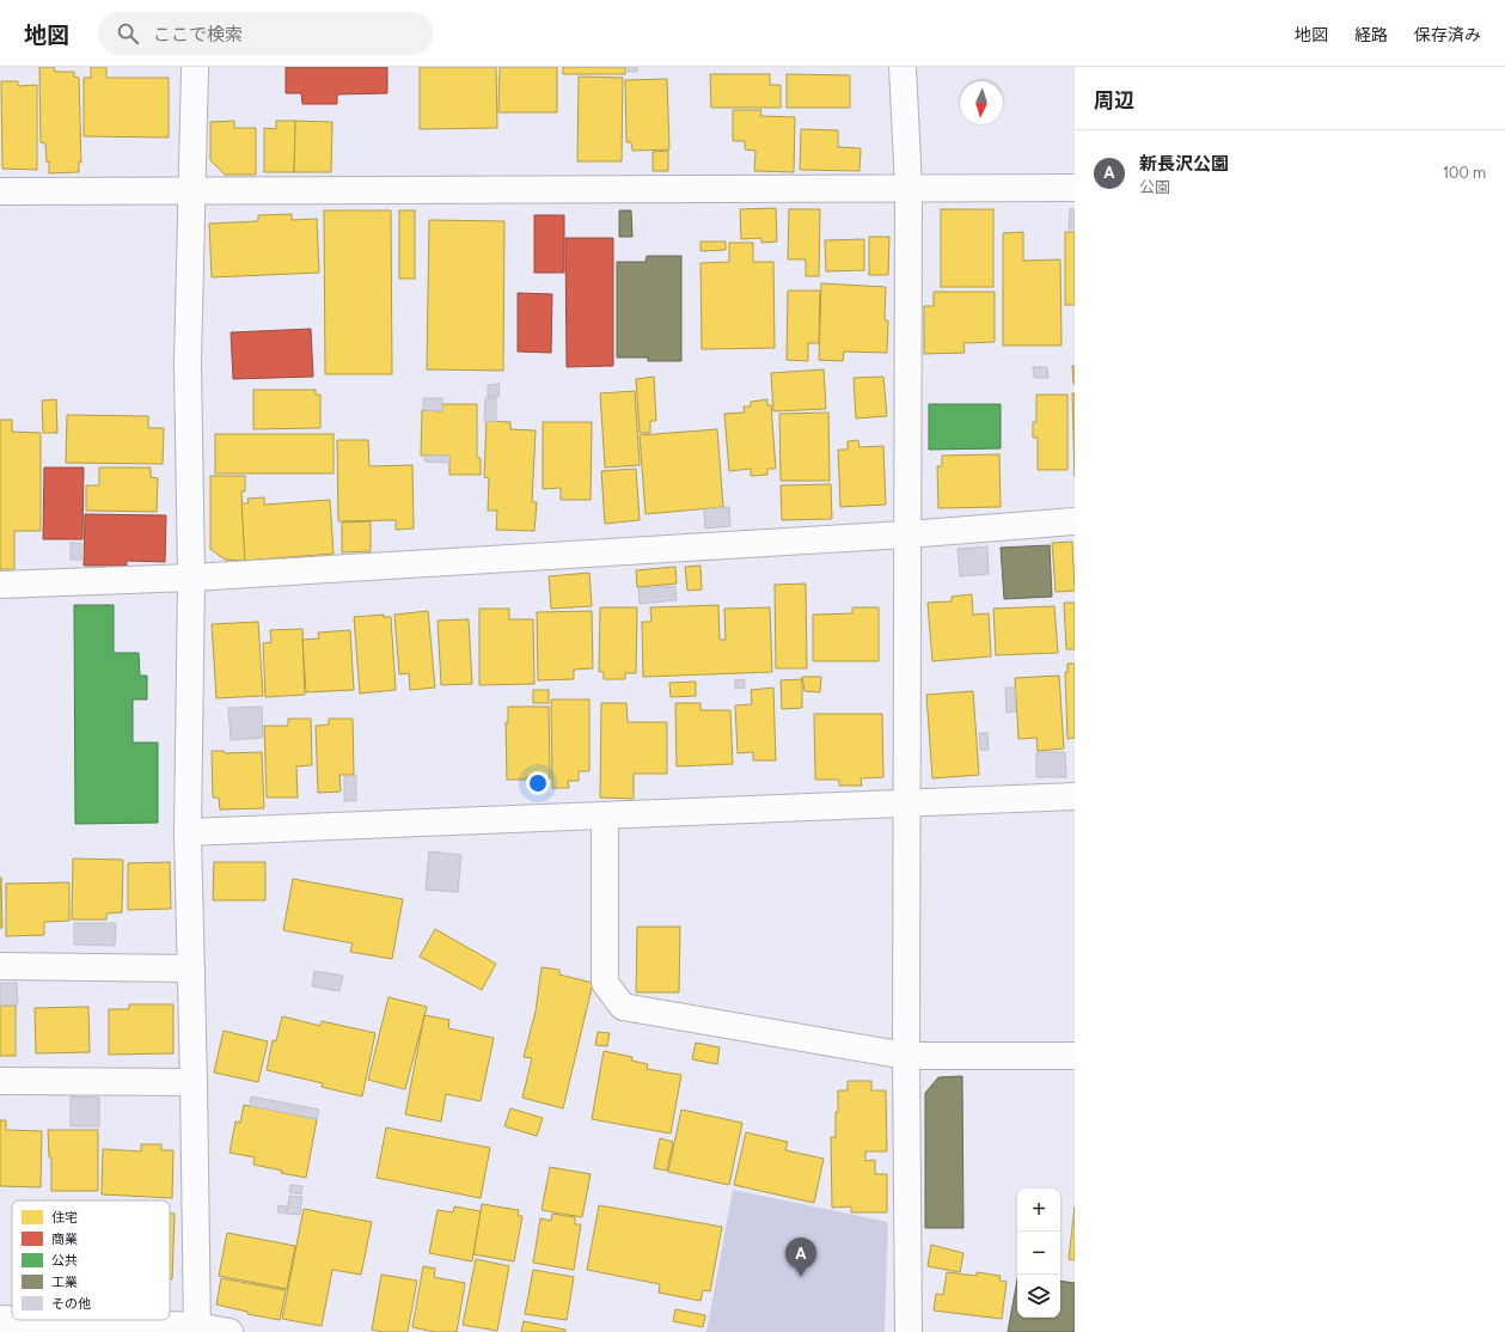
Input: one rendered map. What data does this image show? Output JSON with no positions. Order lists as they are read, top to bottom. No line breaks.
{"legend":["住宅","商業","公共","工業","その他"],"north":"bottom","page":{"header":"地図","search":"ここで検索","nav":["地図","経路","保存済み"],"heading":"周辺","list":[{"mark":"A","name":"新長沢公園","note":"公園","value":"100 m"}],"map_buttons":["+","−"],"pins":"A"}}
